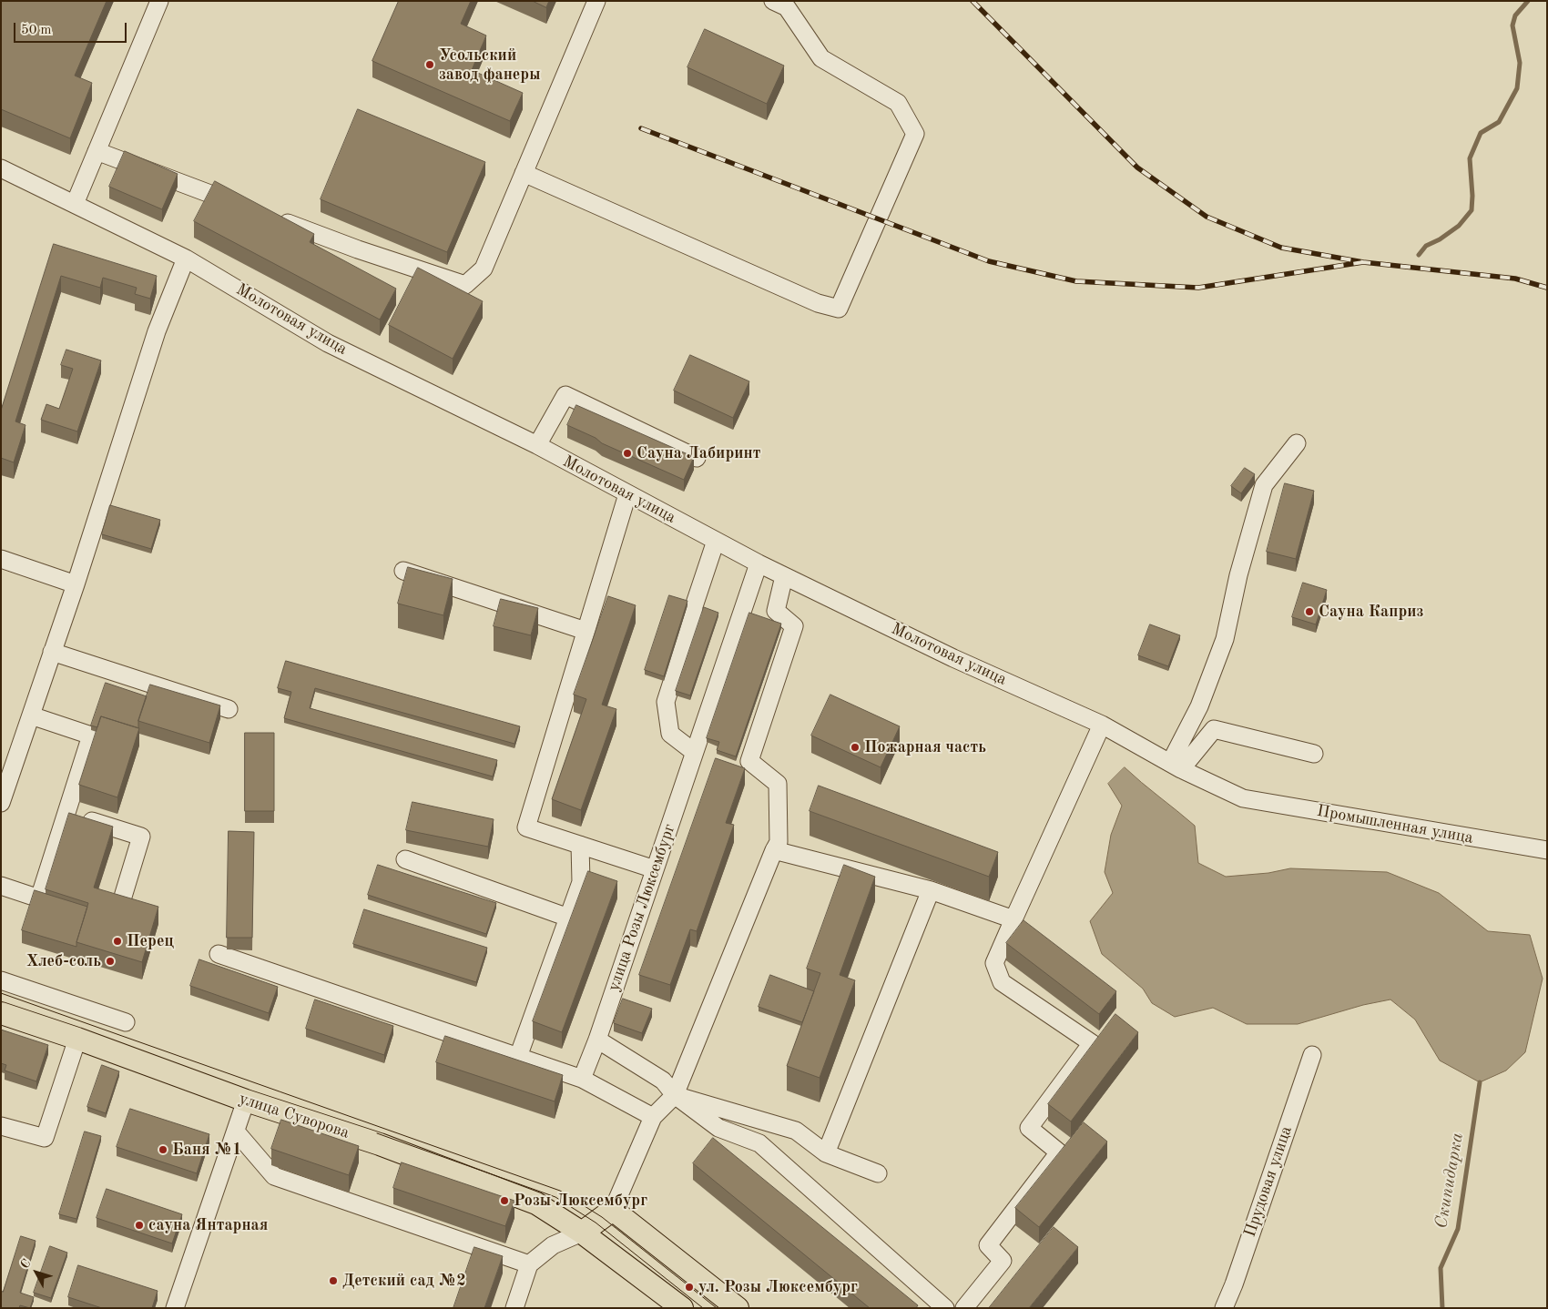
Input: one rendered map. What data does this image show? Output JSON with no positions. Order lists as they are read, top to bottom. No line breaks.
{"streets":{"main road":["улица Суворова"],"street":["Молотовая улица","Промышленная улица","улица Розы Люксембург","Прудовая улица"]},"crossings":[["Молотовая улица","Промышленная улица"],["Молотовая улица","улица Розы Люксембург"]],"water":["Скипидарка"],"places":["Усольский завод фанеры","Сауна Лабиринт","Сауна Каприз","Пожарная часть","Перец","Хлеб-соль","Баня №1","Розы Люксембург","сауна Янтарная","Детский сад №2","ул. Розы Люксембург"],"scale_bar":"50 m","north":"top left"}
